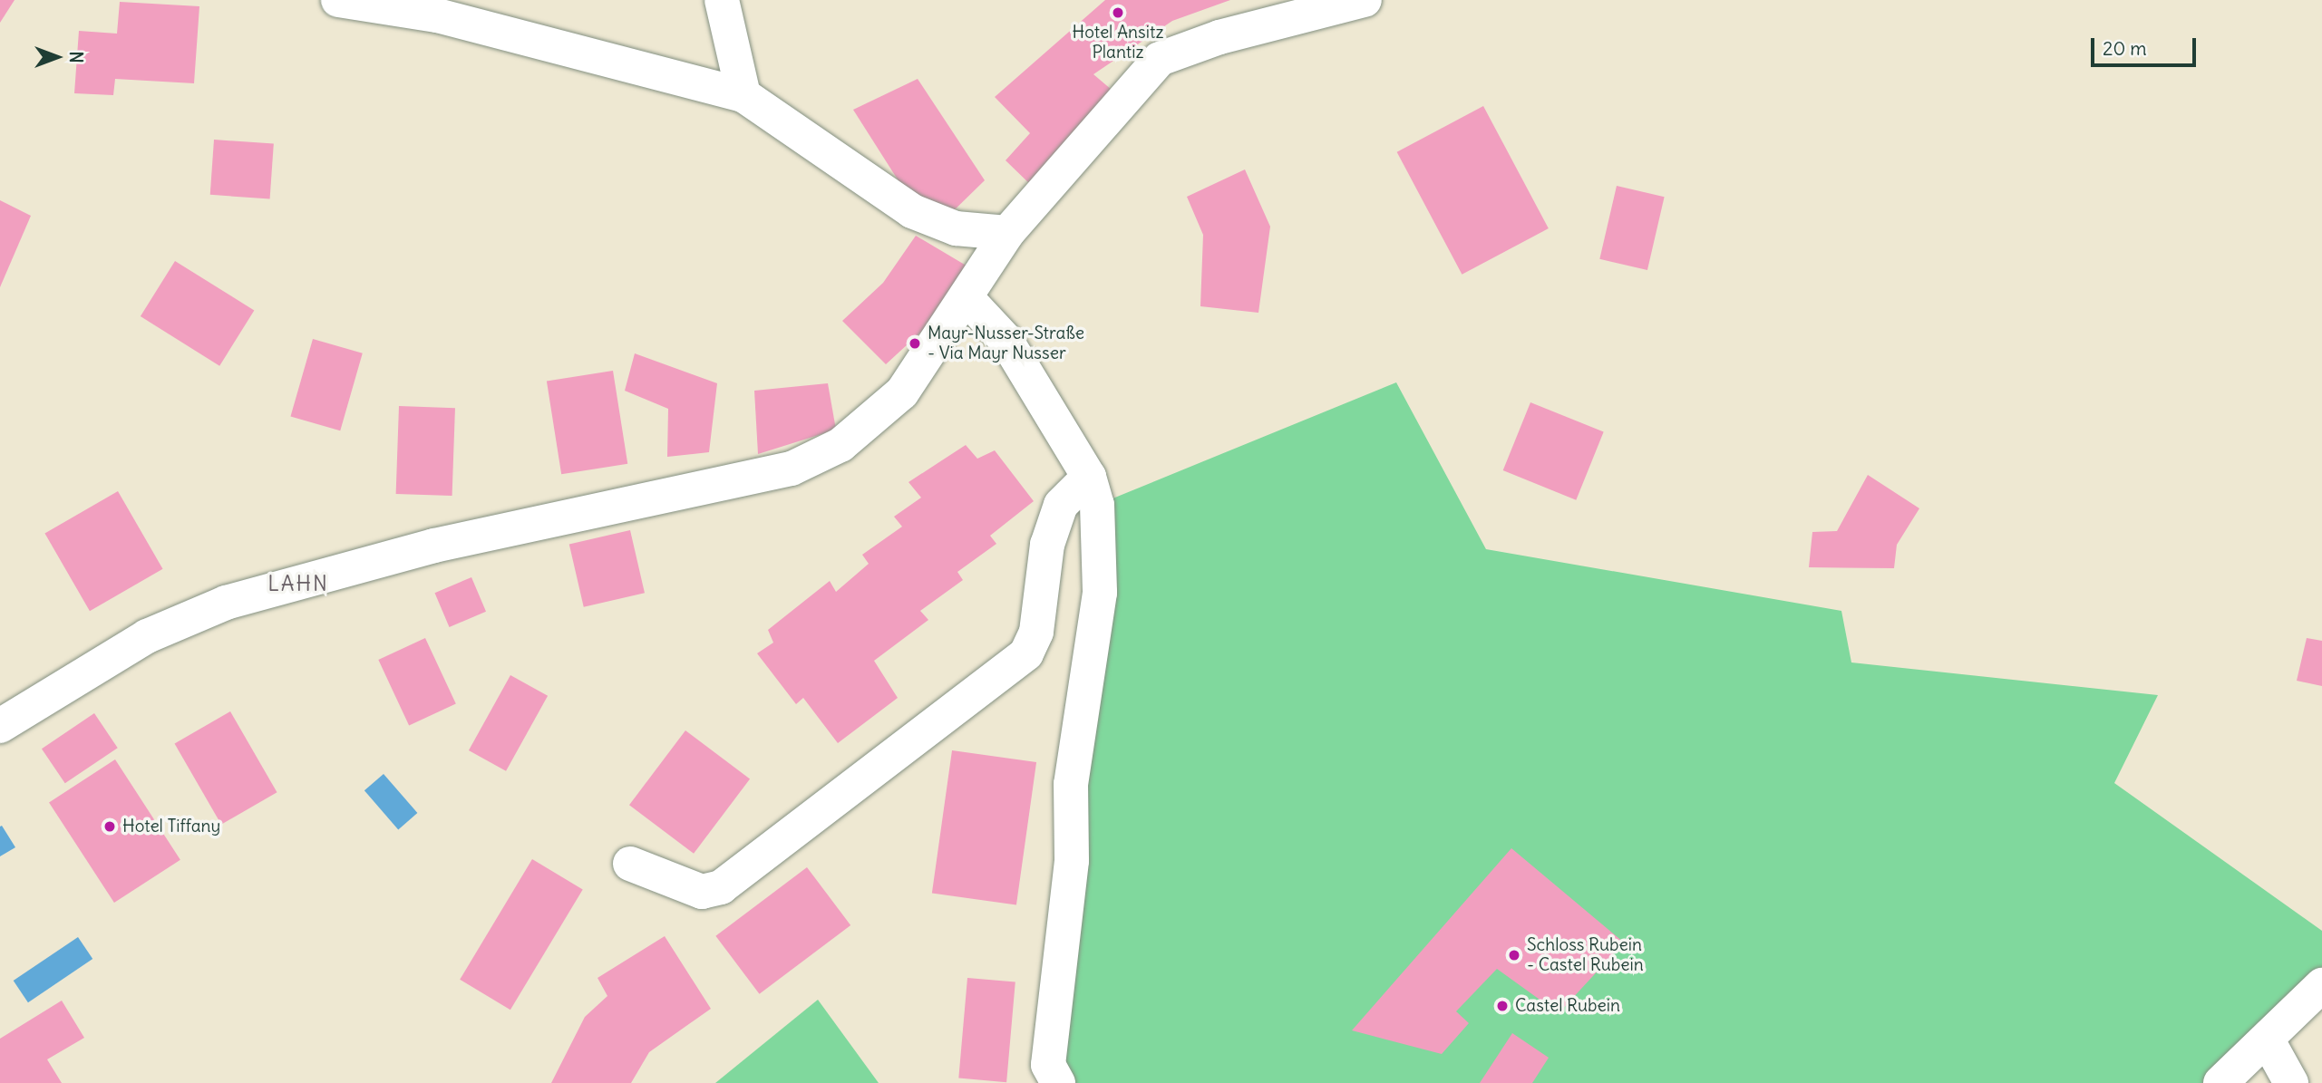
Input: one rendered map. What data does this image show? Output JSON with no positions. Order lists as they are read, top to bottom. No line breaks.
{"districts":["LAHN"],"places":["Hotel Ansitz Plantiz","Mayr-Nusser-Straße - Via Mayr Nusser","Hotel Tiffany","Schloss Rubein - Castel Rubein","Castel Rubein"],"scale_bar":"20 m","north":"right"}
